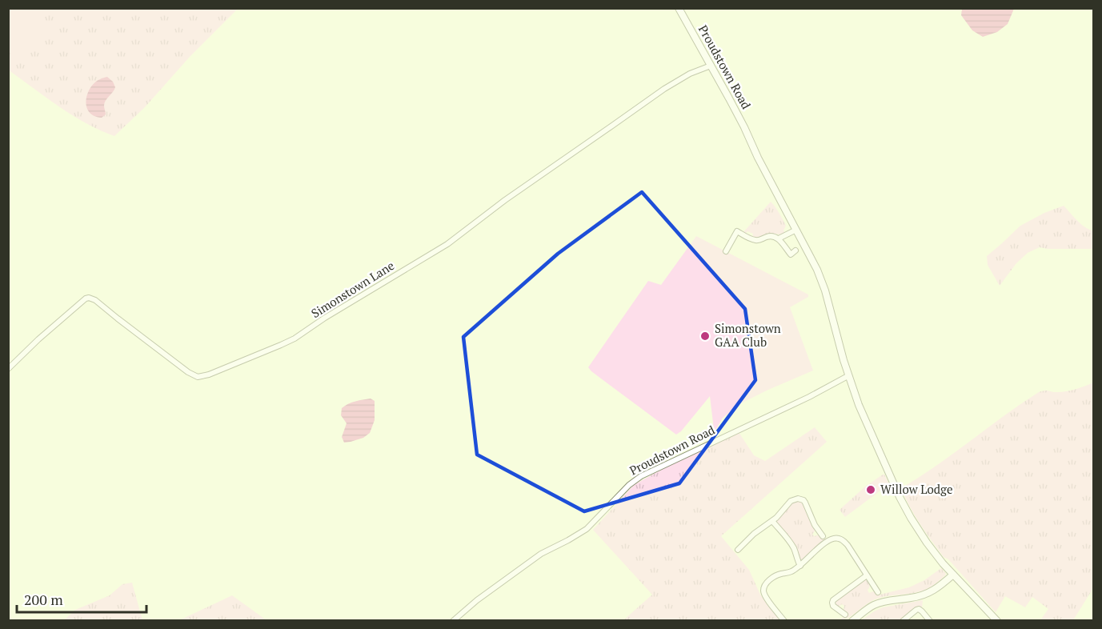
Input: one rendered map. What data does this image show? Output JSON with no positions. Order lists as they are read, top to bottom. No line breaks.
{"streets":{"main road":["Proudstown Road"],"street":["Simonstown Lane"]},"crossings":[["Proudstown Road","Simonstown Lane"]],"places":["Simonstown GAA Club","Willow Lodge"],"scale_bar":"200 m"}
